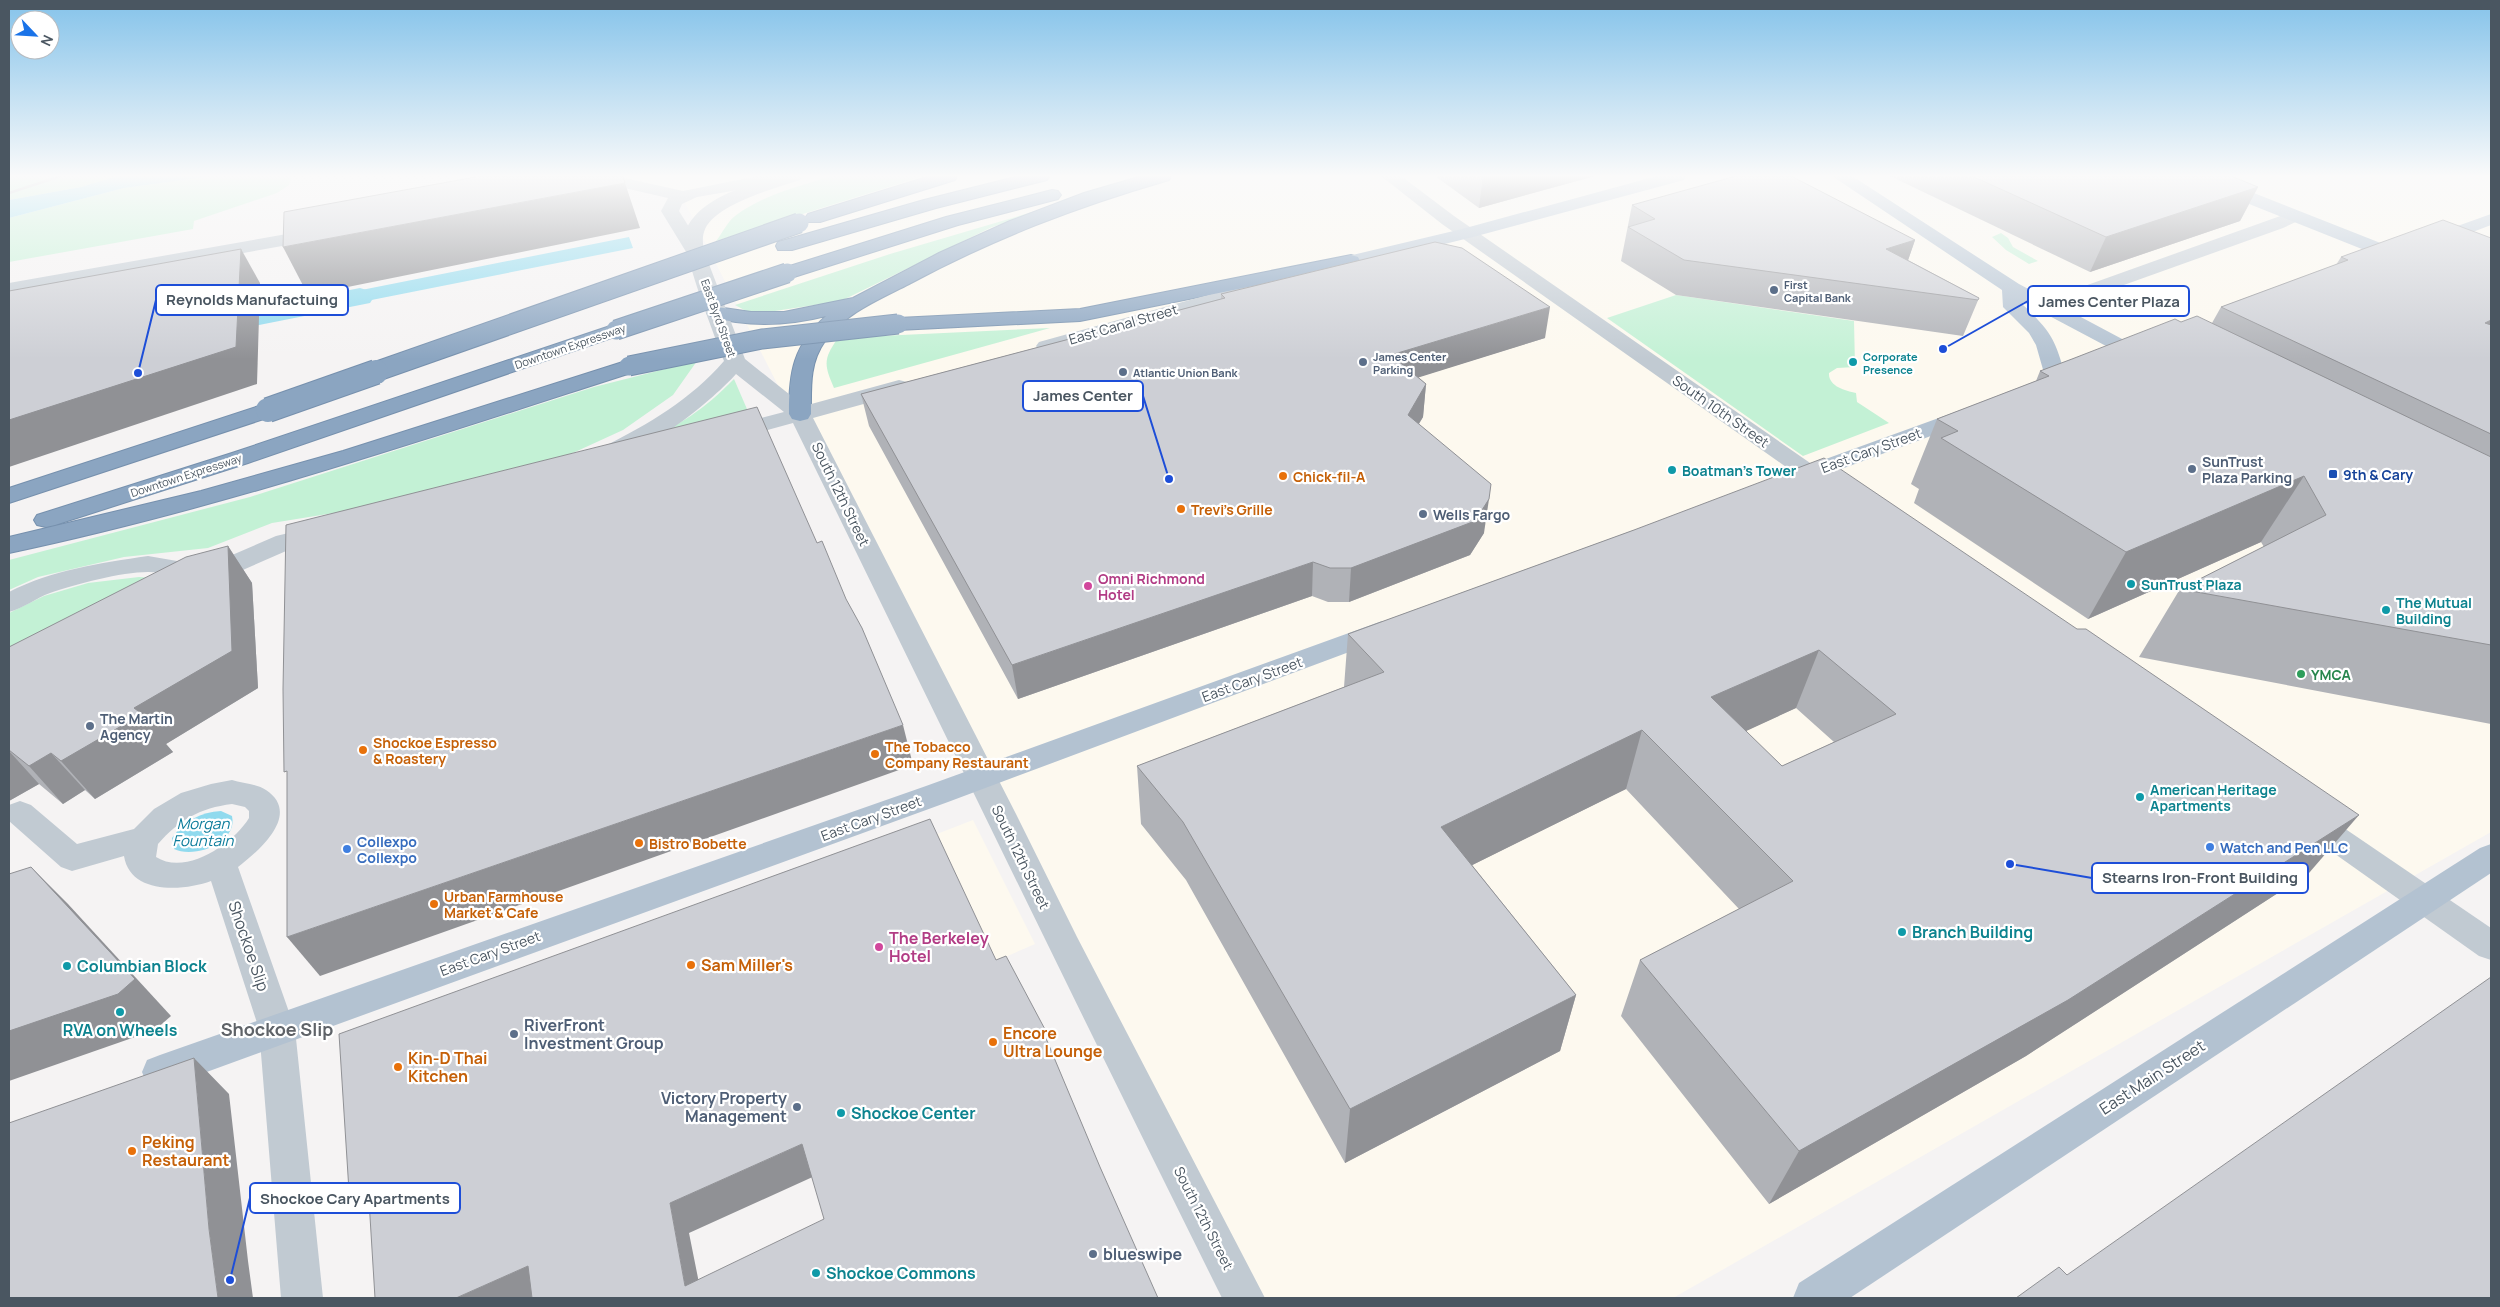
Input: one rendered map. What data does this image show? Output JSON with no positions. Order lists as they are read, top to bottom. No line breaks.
{"streets":{"highway":["Downtown Expressway"],"main road":["East Canal Street","East Cary Street","East Main Street"],"street":["East Byrd Street","South 10th Street","South 12th Street","Shockoe Slip"]},"crossings":[["East Byrd Street","South 12th Street"],["South 10th Street","East Cary Street"],["East Cary Street","South 12th Street"],["East Cary Street","Shockoe Slip"]],"districts":["Shockoe Slip"],"water":["Morgan Fountain"],"places":{"other":["First Capital Bank","James Center Plaza","James Center Parking","Corporate Presence","Atlantic Union Bank","Reynolds Manufactuing","SunTrust Plaza Parking","Boatman's Tower","Chick-fil-A","James Center","Trevi's Grille","Wells Fargo","SunTrust Plaza","Omni Richmond Hotel","The Mutual Building","YMCA","The Martin Agency","Shockoe Espresso & Roastery","The Tobacco Company Restaurant","American Heritage Apartments","Bistro Bobette","Watch and Pen LLC","Collexpo Collexpo","Stearns Iron-Front Building","Urban Farmhouse Market & Cafe","Branch Building","The Berkeley Hotel","Sam Miller's","Columbian Block","RVA on Wheels","RiverFront Investment Group","Encore Ultra Lounge","Kin-D Thai Kitchen","Victory Property Management","Shockoe Center","Peking Restaurant","blueswipe","Shockoe Commons","Shockoe Cary Apartments"],"transit":["9th & Cary"]},"north":"bottom right"}
